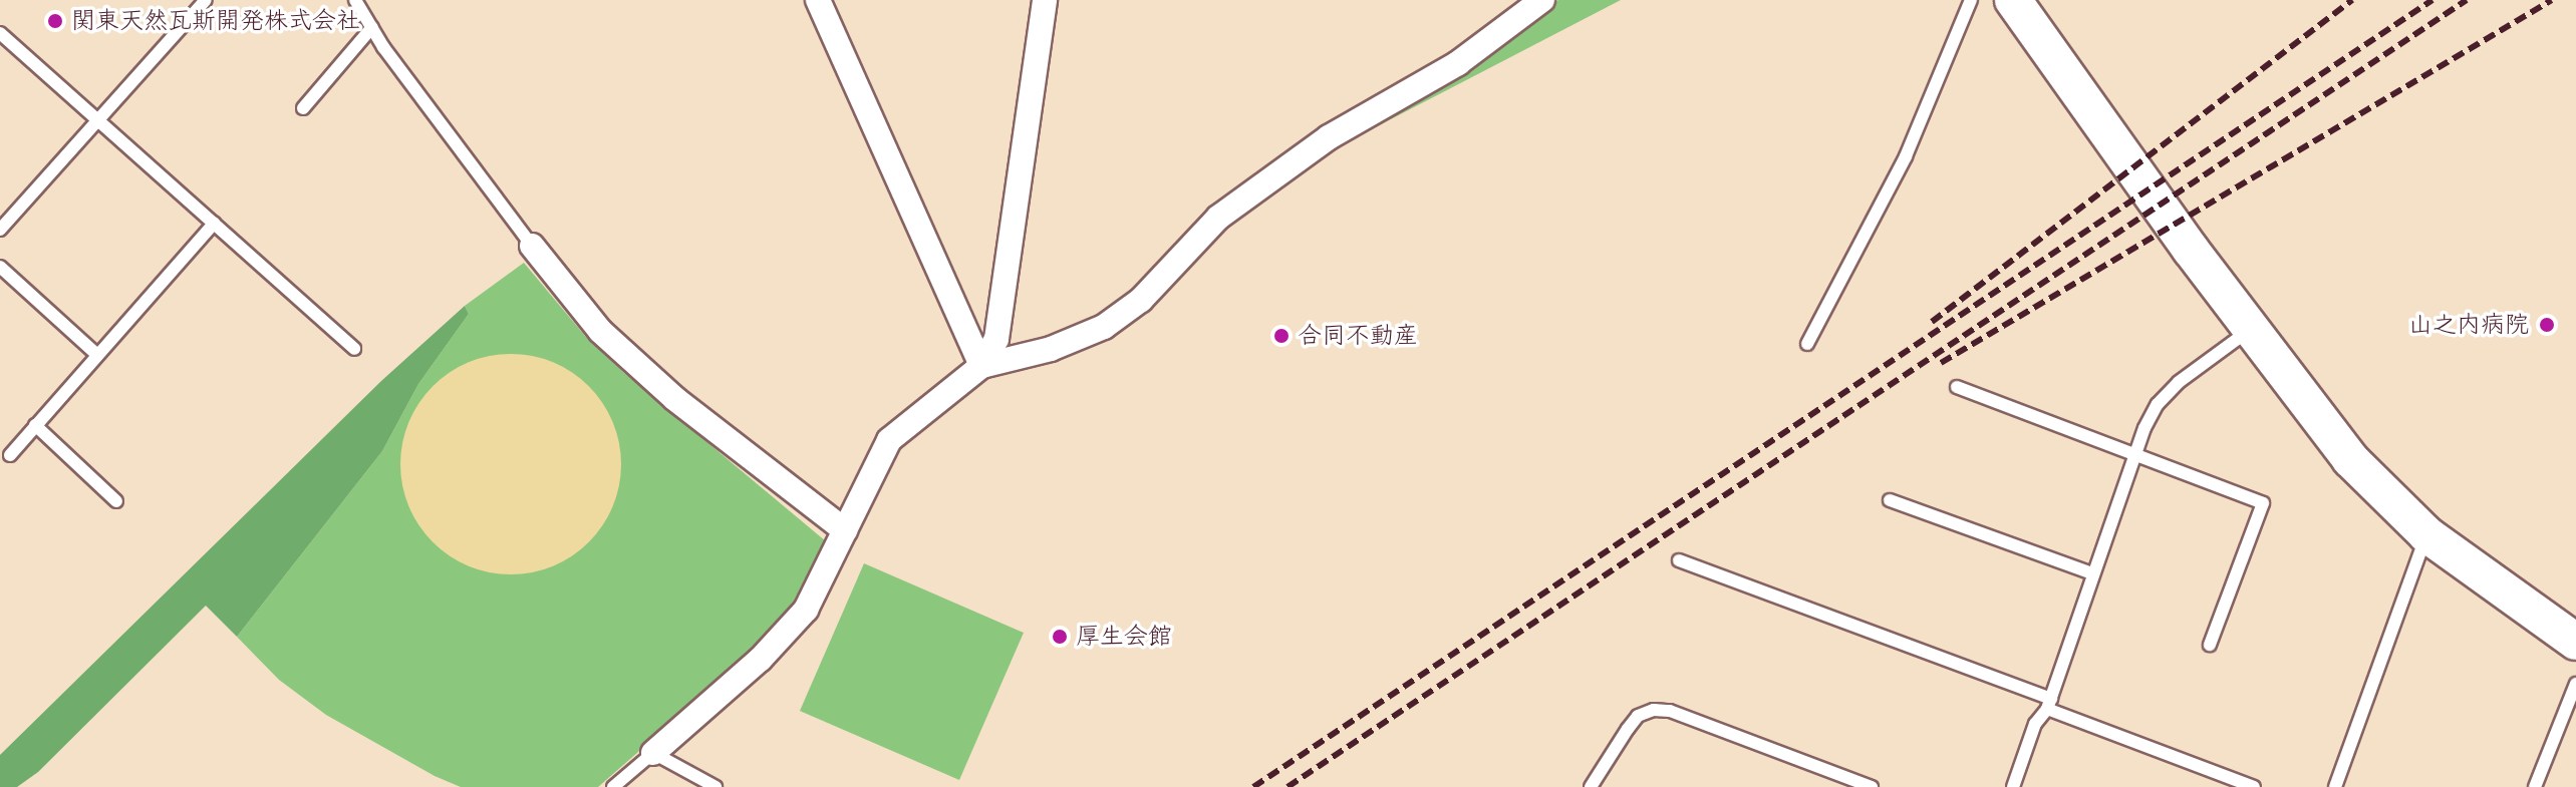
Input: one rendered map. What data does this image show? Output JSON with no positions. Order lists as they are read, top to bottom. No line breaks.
{"places":["関東天然瓦斯開発株式会社","山之内病院","合同不動産","厚生会館"]}
